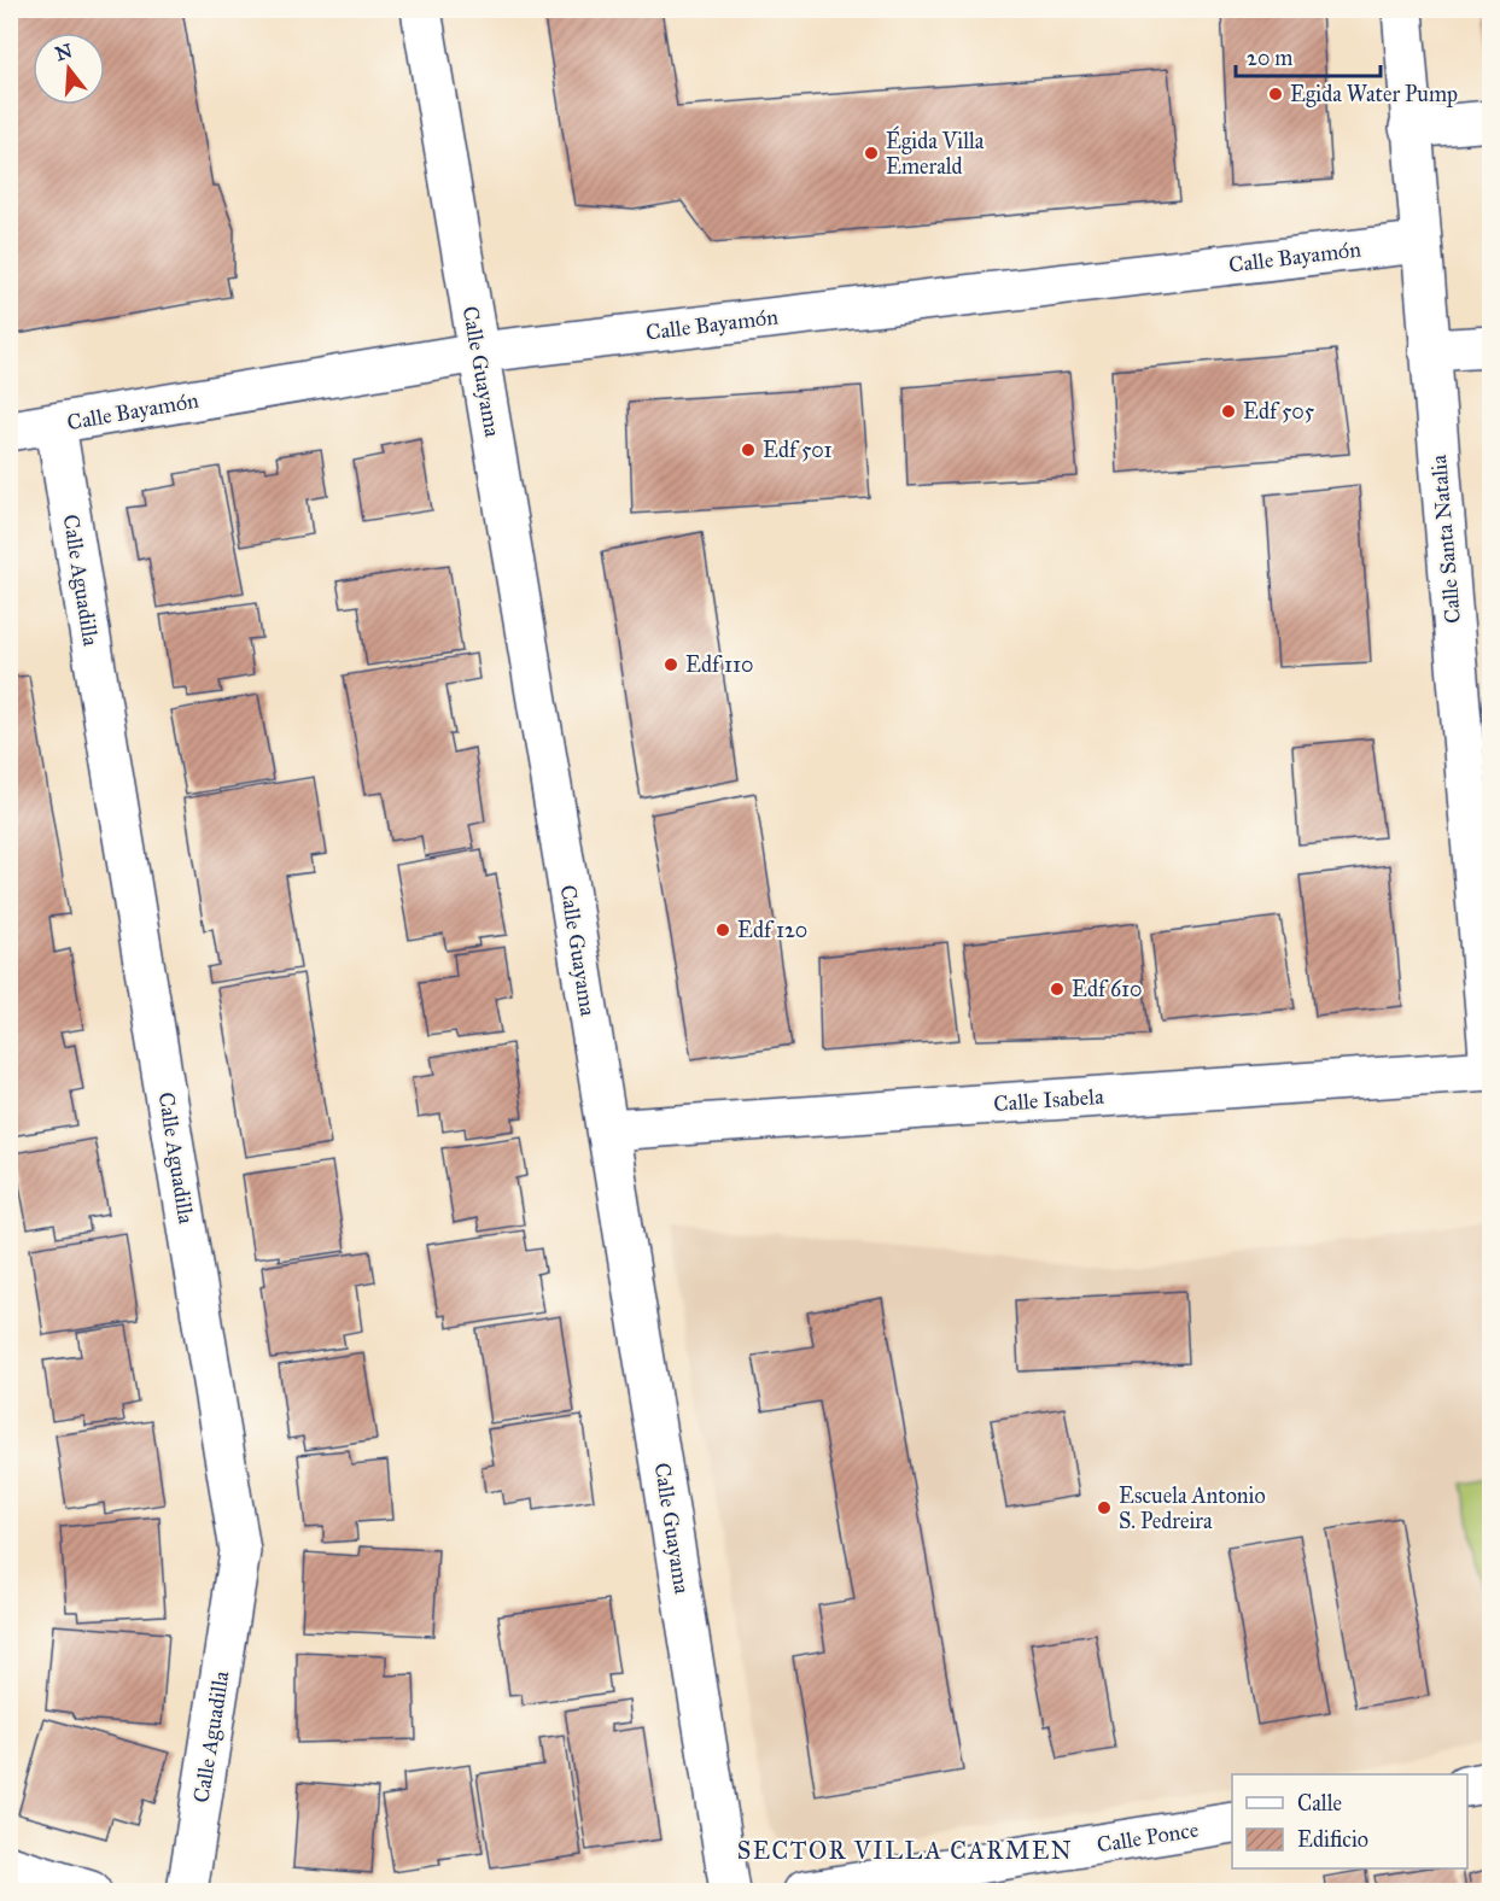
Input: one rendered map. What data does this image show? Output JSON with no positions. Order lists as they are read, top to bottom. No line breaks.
{"streets":{"street":["Calle Bayamón","Calle Guayama","Calle Santa Natalia","Calle Aguadilla","Calle Isabela","Calle Ponce"]},"crossings":[["Calle Bayamón","Calle Guayama"],["Calle Bayamón","Calle Santa Natalia"],["Calle Bayamón","Calle Aguadilla"],["Calle Guayama","Calle Isabela"],["Calle Santa Natalia","Calle Isabela"]],"districts":["SECTOR VILLA CARMEN"],"places":["Egida Water Pump","Égida Villa Emerald","Edf 505","Edf 501","Edf 110","Edf 120","Edf 610","Escuela Antonio S. Pedreira"],"legend":["Calle","Edificio"],"scale_bar":"20 m","north":"top"}
